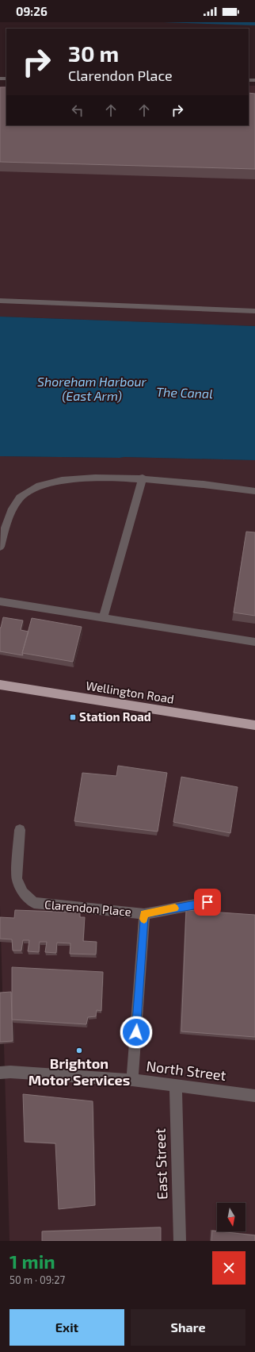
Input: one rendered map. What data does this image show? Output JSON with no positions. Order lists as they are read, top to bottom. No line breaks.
{"streets":{"main road":["Wellington Road"],"street":["Clarendon Place","North Street","East Street"]},"crossings":[["Clarendon Place","North Street"],["North Street","East Street"]],"water":["Shoreham Harbour (East Arm)","The Canal"],"places":{"transit":["Station Road"],"other":["Brighton Motor Services"]},"north":"bottom","page":{"status":"09:26","turn":["30 m","Clarendon Place"],"heading":["1 min","50 m · 09:27"],"buttons":["Exit","Share"]}}
